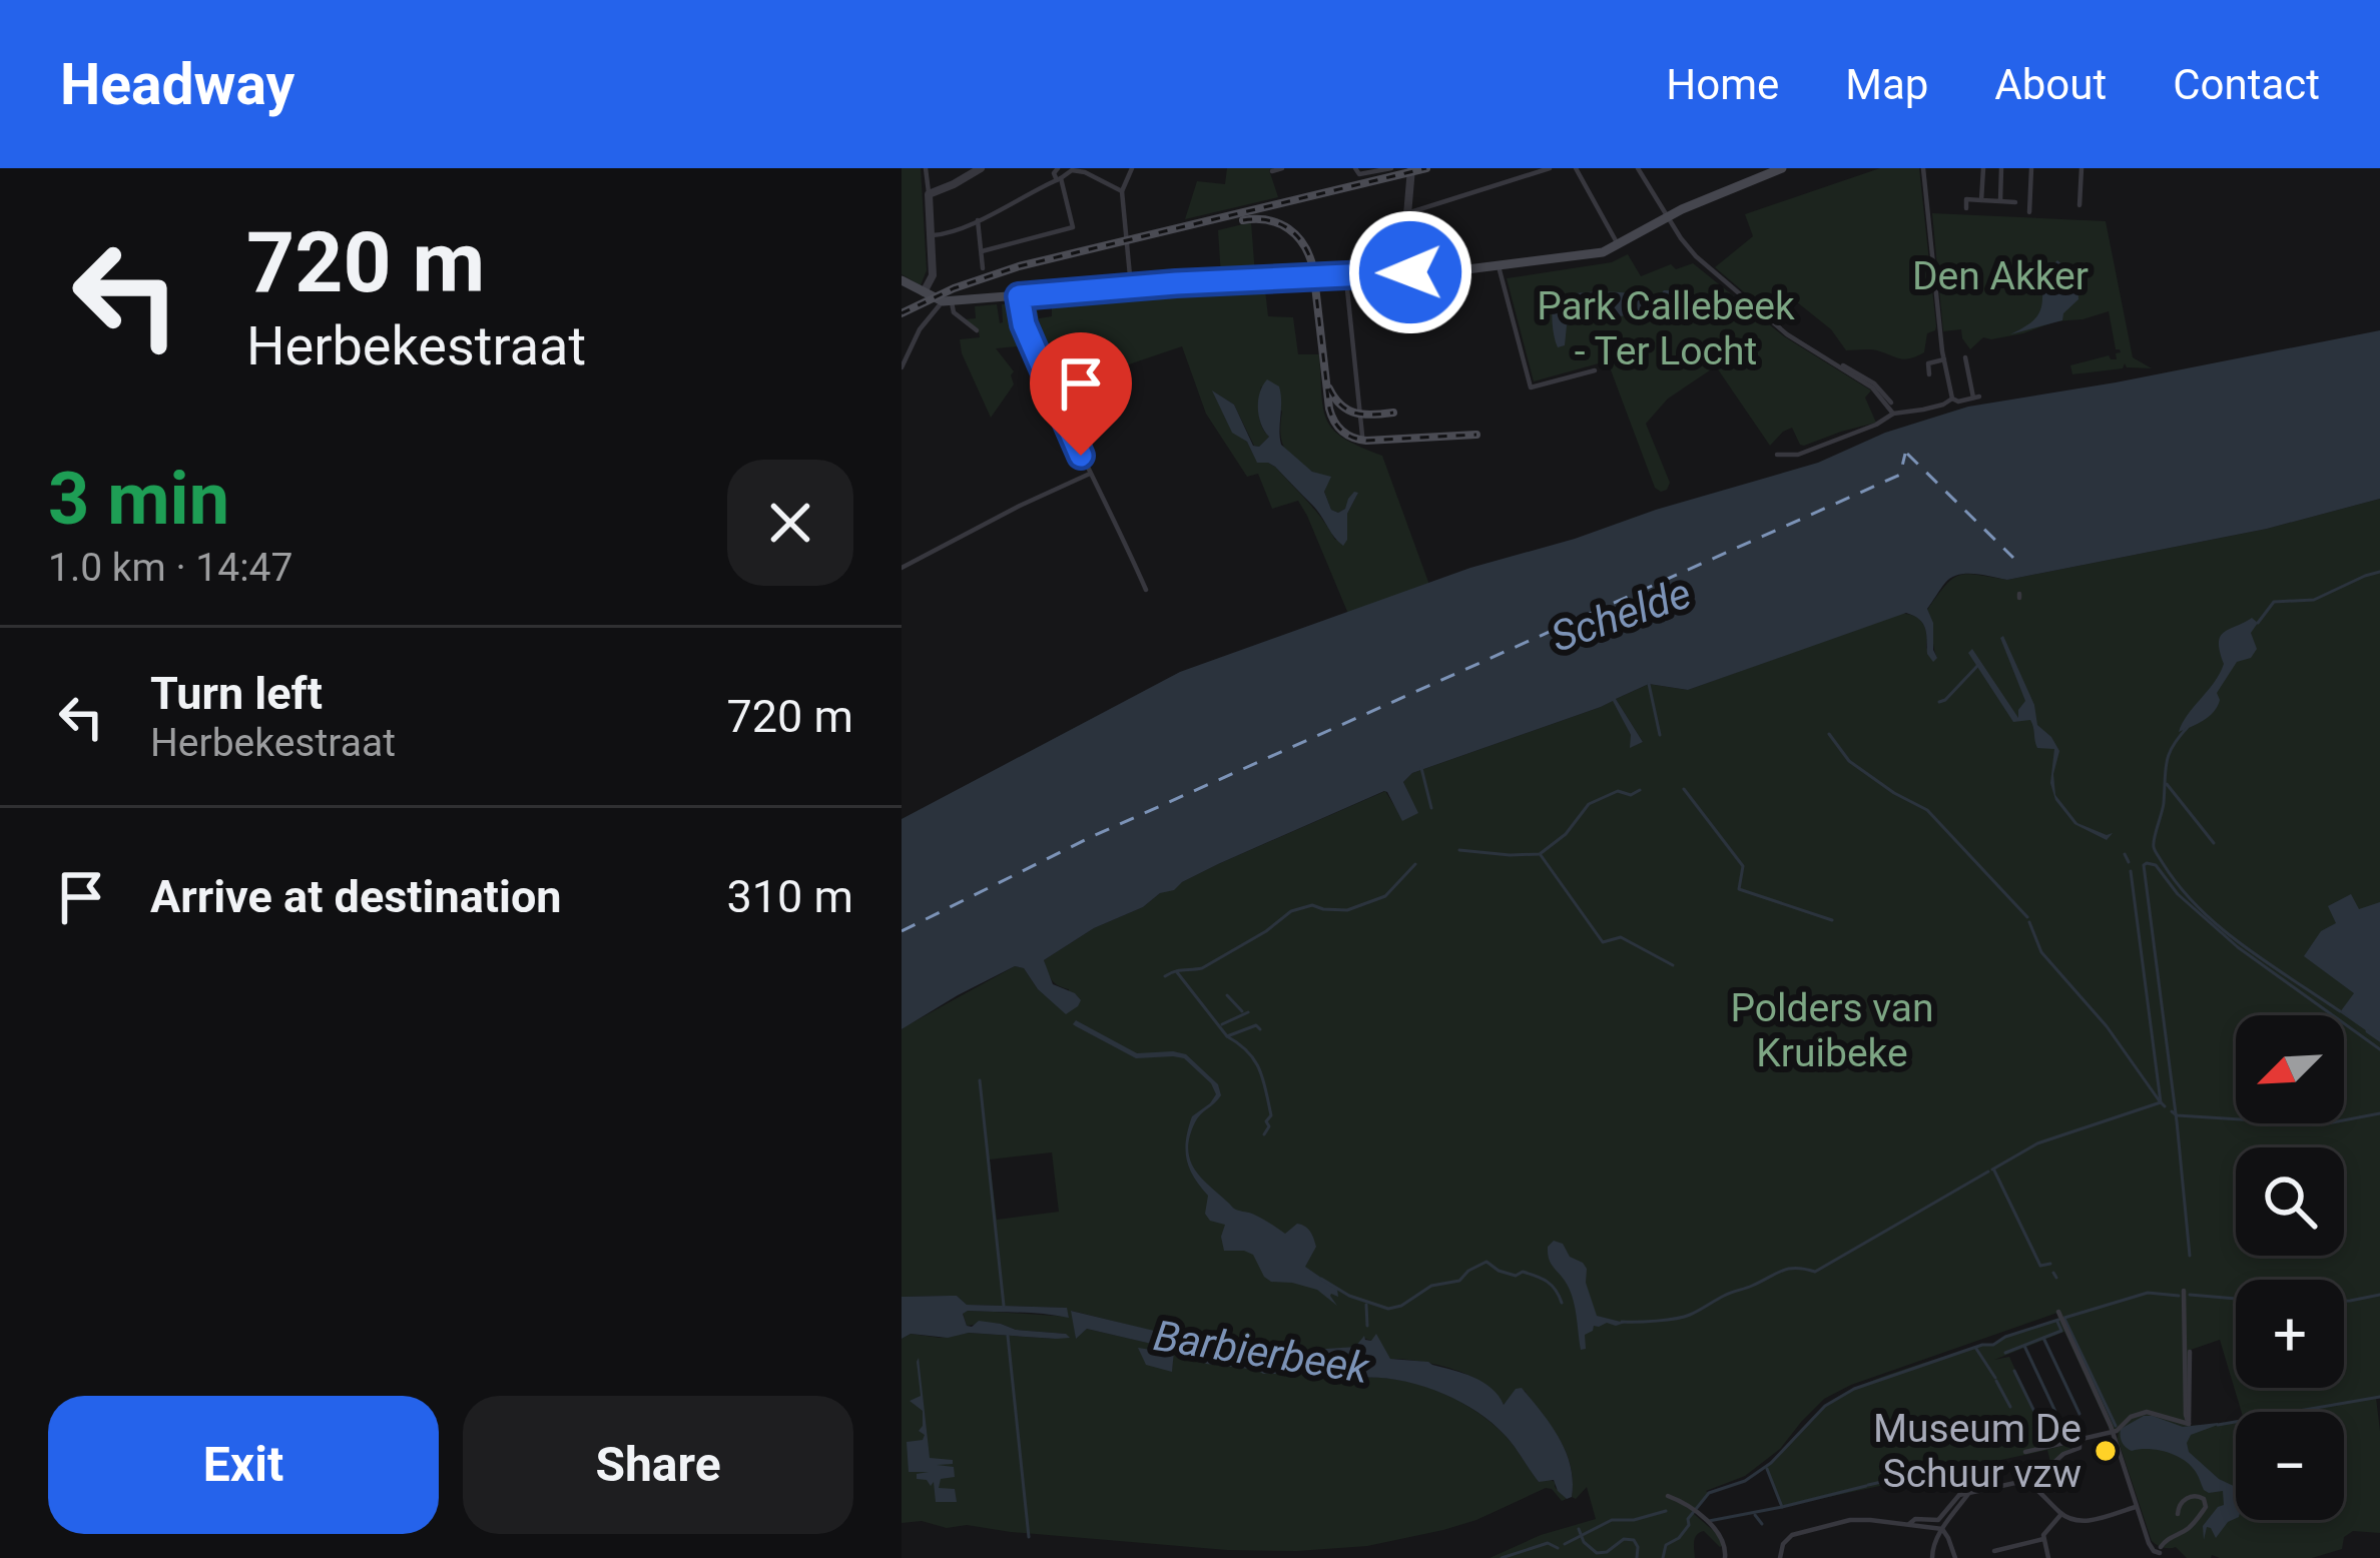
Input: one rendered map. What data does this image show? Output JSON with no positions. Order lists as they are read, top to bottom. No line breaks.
{"water":["Schelde","Barbierbeek"],"parks":["Den Akker","Park Callebeek - Ter Locht","Polders van Kruibeke"],"places":["Museum De Schuur vzw"],"north":"bottom left","page":{"header":"Headway","nav":["Home","Map","About","Contact"],"turn":["720 m","Herbekestraat"],"heading":["3 min","1.0 km · 14:47"],"list":[{"name":"Turn left","note":"Herbekestraat","value":"720 m"},{"name":"Arrive at destination","value":"310 m"}],"map_buttons":["+","−"],"buttons":["Exit","Share"]}}
